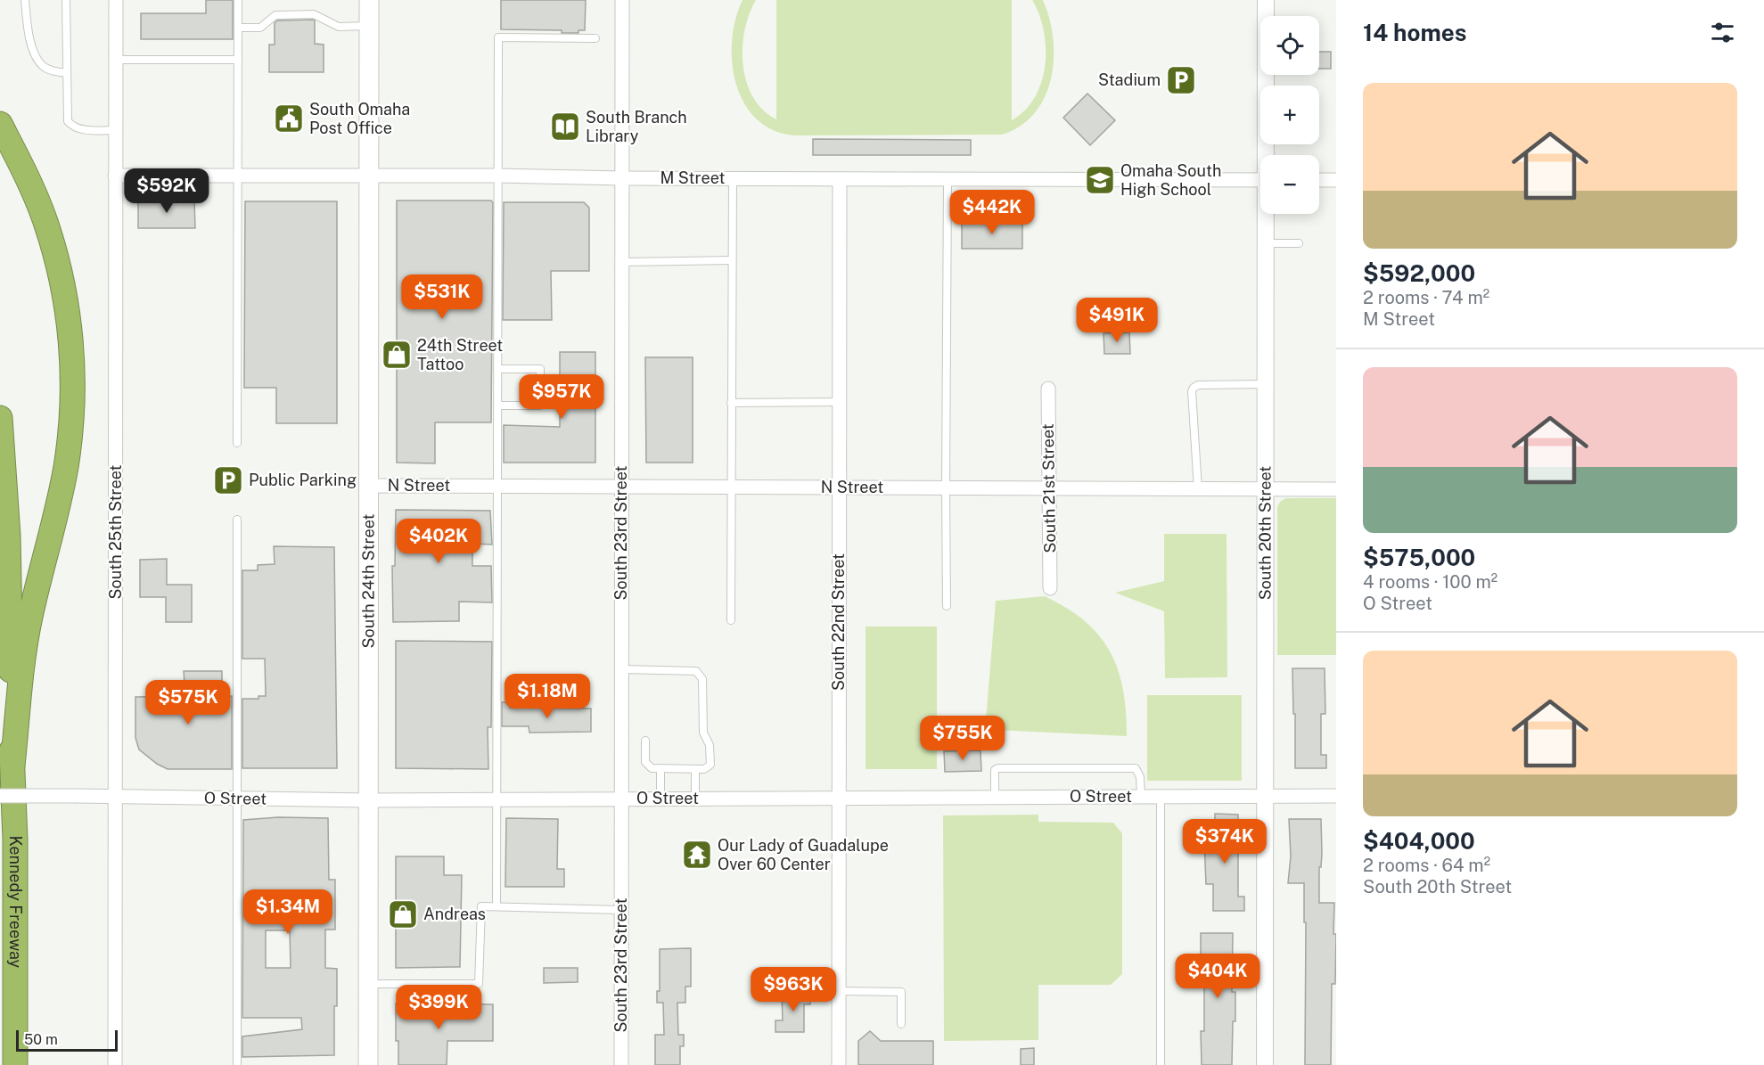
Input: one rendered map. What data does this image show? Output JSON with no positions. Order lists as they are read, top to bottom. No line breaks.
{"streets":{"highway":["Kennedy Freeway"],"main road":["South 24th Street"],"street":["M Street","N Street","South 21st Street","South 25th Street","South 23rd Street","South 20th Street","South 22nd Street","O Street"]},"crossings":[["M Street","South 25th Street"],["M Street","South 23rd Street"],["M Street","South 24th Street"],["M Street","South 22nd Street"],["N Street","South 21st Street"],["N Street","South 23rd Street"],["N Street","South 20th Street"],["N Street","South 24th Street"],["N Street","South 22nd Street"],["South 25th Street","O Street"],["South 23rd Street","O Street"],["South 20th Street","O Street"],["South 24th Street","O Street"],["South 22nd Street","O Street"]],"places":{"parking":["Stadium","Public Parking"],"public building":["South Omaha Post Office"],"library":["South Branch Library"],"school or university":["Omaha South High School"],"shop":["24th Street Tattoo","Andreas"],"temple":["Our Lady of Guadalupe Over 60 Center"]},"scale_bar":"50 m","page":{"heading":"14 homes","map_buttons":["+","−"],"list":[{"name":"$592,000","note":"2 rooms · 74 m² · M Street"},{"name":"$575,000","note":"4 rooms · 100 m² · O Street"},{"name":"$404,000","note":"2 rooms · 64 m² · South 20th Street"}],"price":["$592K","$442K","$531K","$491K","$957K","$402K","$1.18M","$575K","$755K","$374K","$1.34M","$404K","$963K","$399K"],"scale":"50 m"}}
